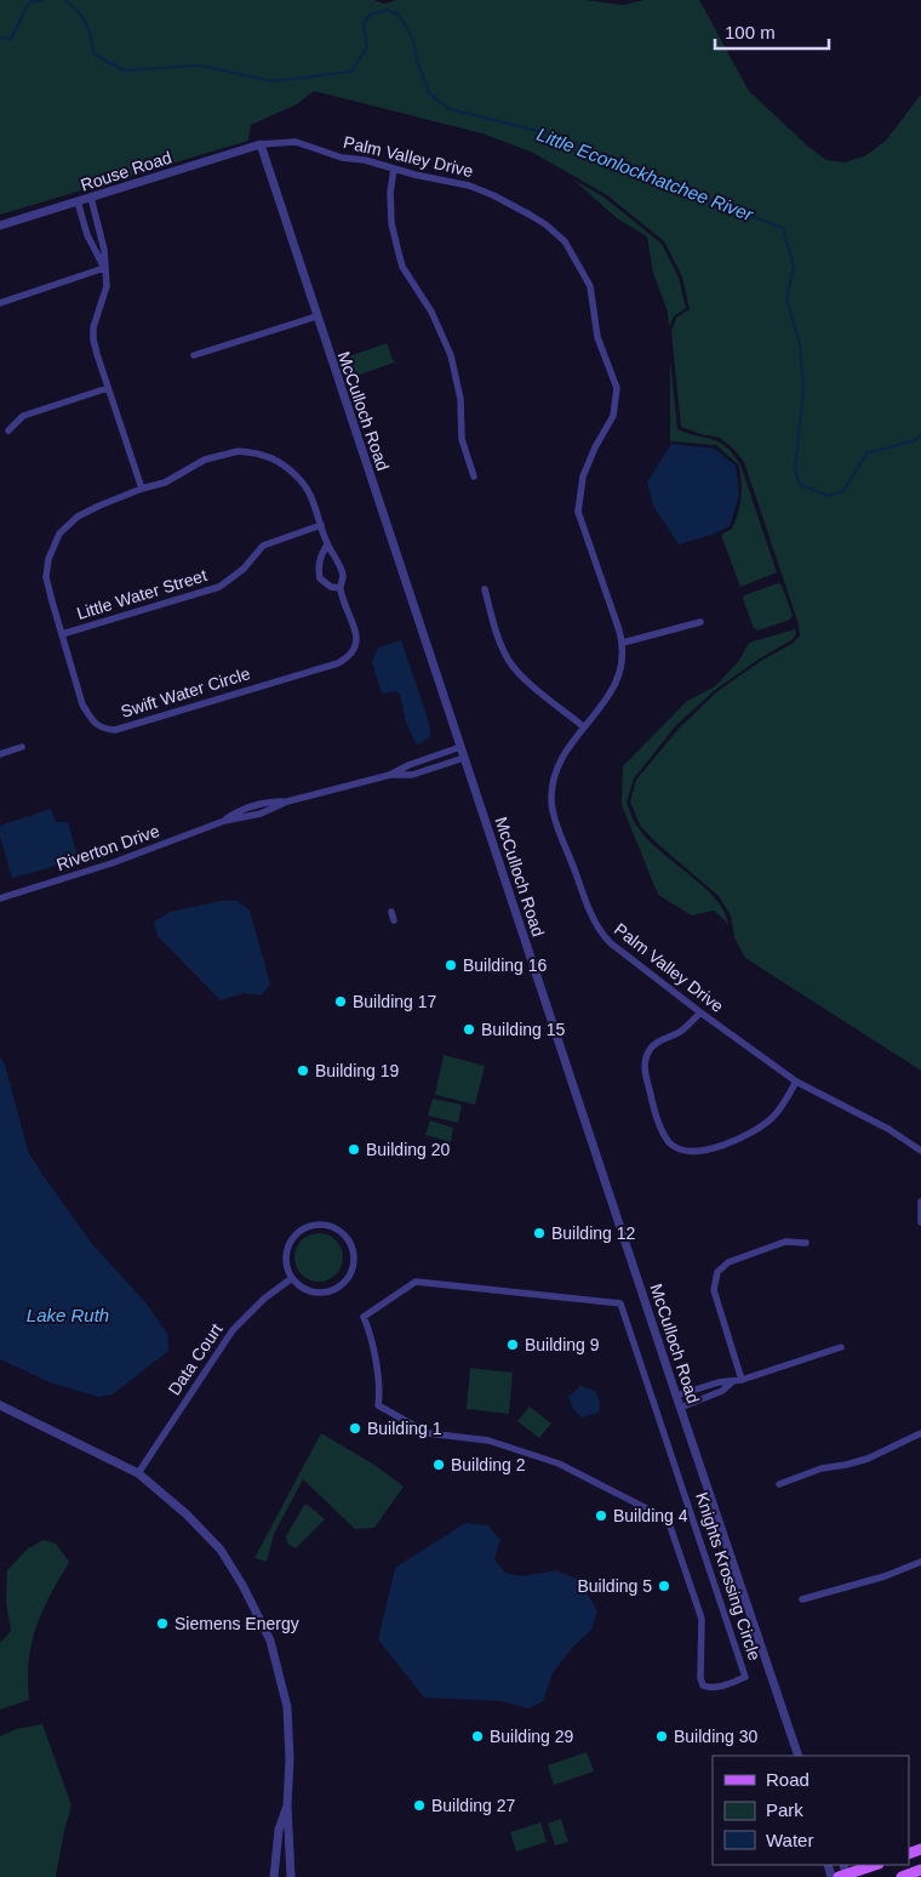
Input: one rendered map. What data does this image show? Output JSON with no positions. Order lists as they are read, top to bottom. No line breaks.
{"streets":{"street":["Palm Valley Drive","Rouse Road","McCulloch Road","Little Water Street","Swift Water Circle","Riverton Drive","Data Court","Knights Krossing Circle"]},"crossings":[["Palm Valley Drive","Rouse Road"],["Palm Valley Drive","McCulloch Road"],["Rouse Road","McCulloch Road"],["McCulloch Road","Riverton Drive"],["Little Water Street","Swift Water Circle"]],"water":["Little Econlockhatchee River","Lake Ruth"],"places":["Building 16","Building 17","Building 15","Building 19","Building 20","Building 12","Building 9","Building 1","Building 2","Building 4","Building 5","Siemens Energy","Building 29","Building 30","Building 27"],"legend":["Road","Park","Water"],"scale_bar":"100 m"}
